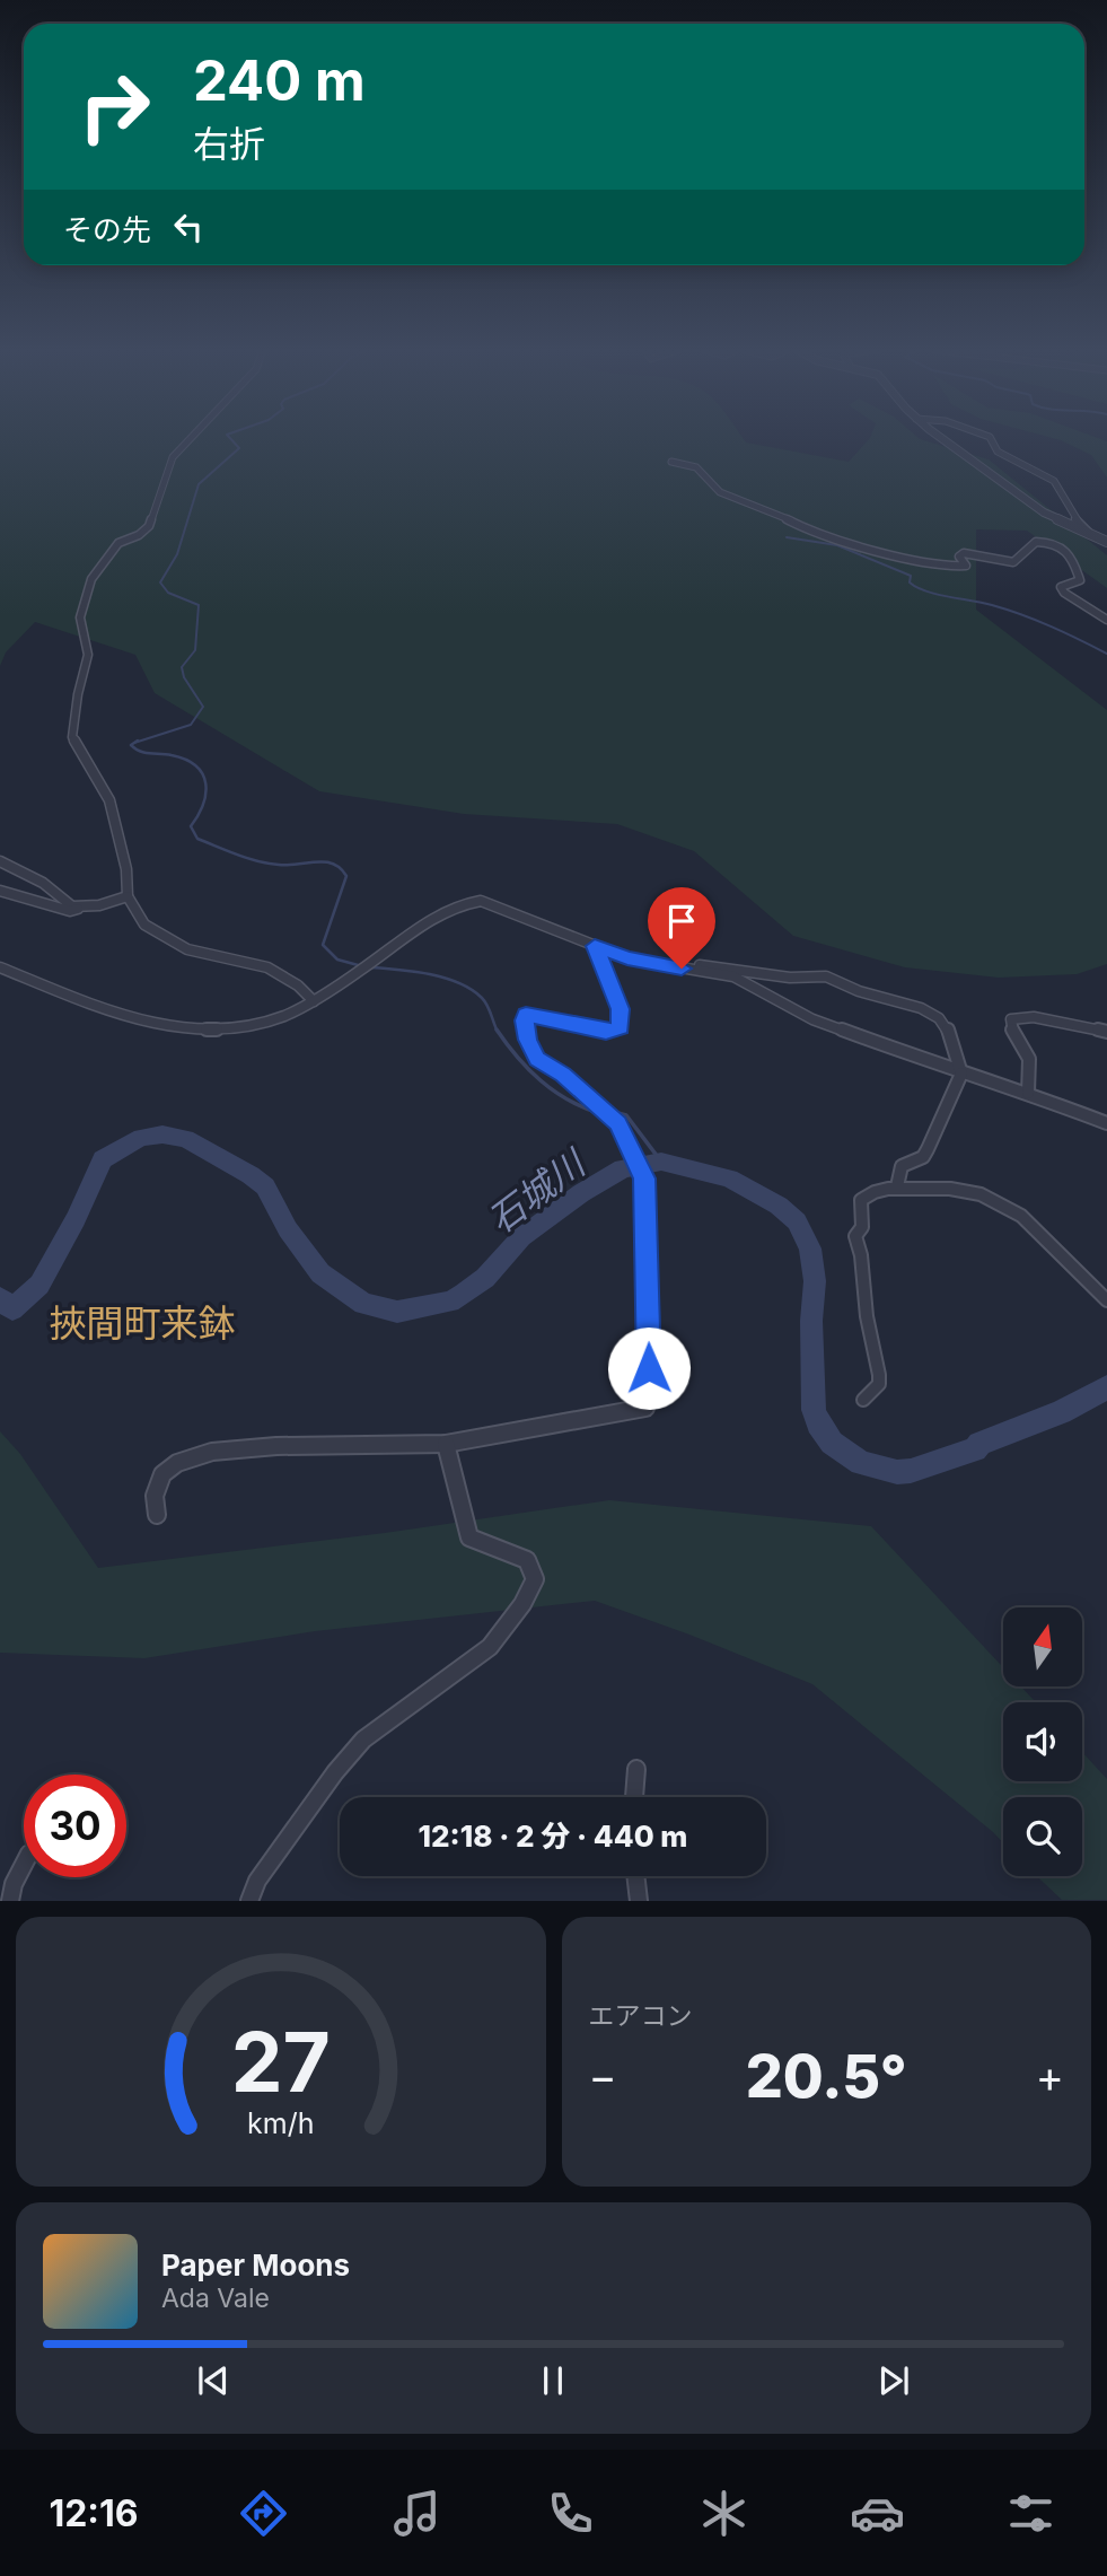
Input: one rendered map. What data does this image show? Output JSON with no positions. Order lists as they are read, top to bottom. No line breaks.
{"districts":["挾間町来鉢"],"water":["石城川"],"north":"top","page":{"turn":["240 m","右折"],"then":"その先","limit":"30","trip":"12:18 · 2 分 · 440 m","tile":"エアコン","heat":["−","20.5°","+"],"song":["Paper Moons","Ada Vale"],"tabs":"12:16","gauge":["27","km/h"]}}
